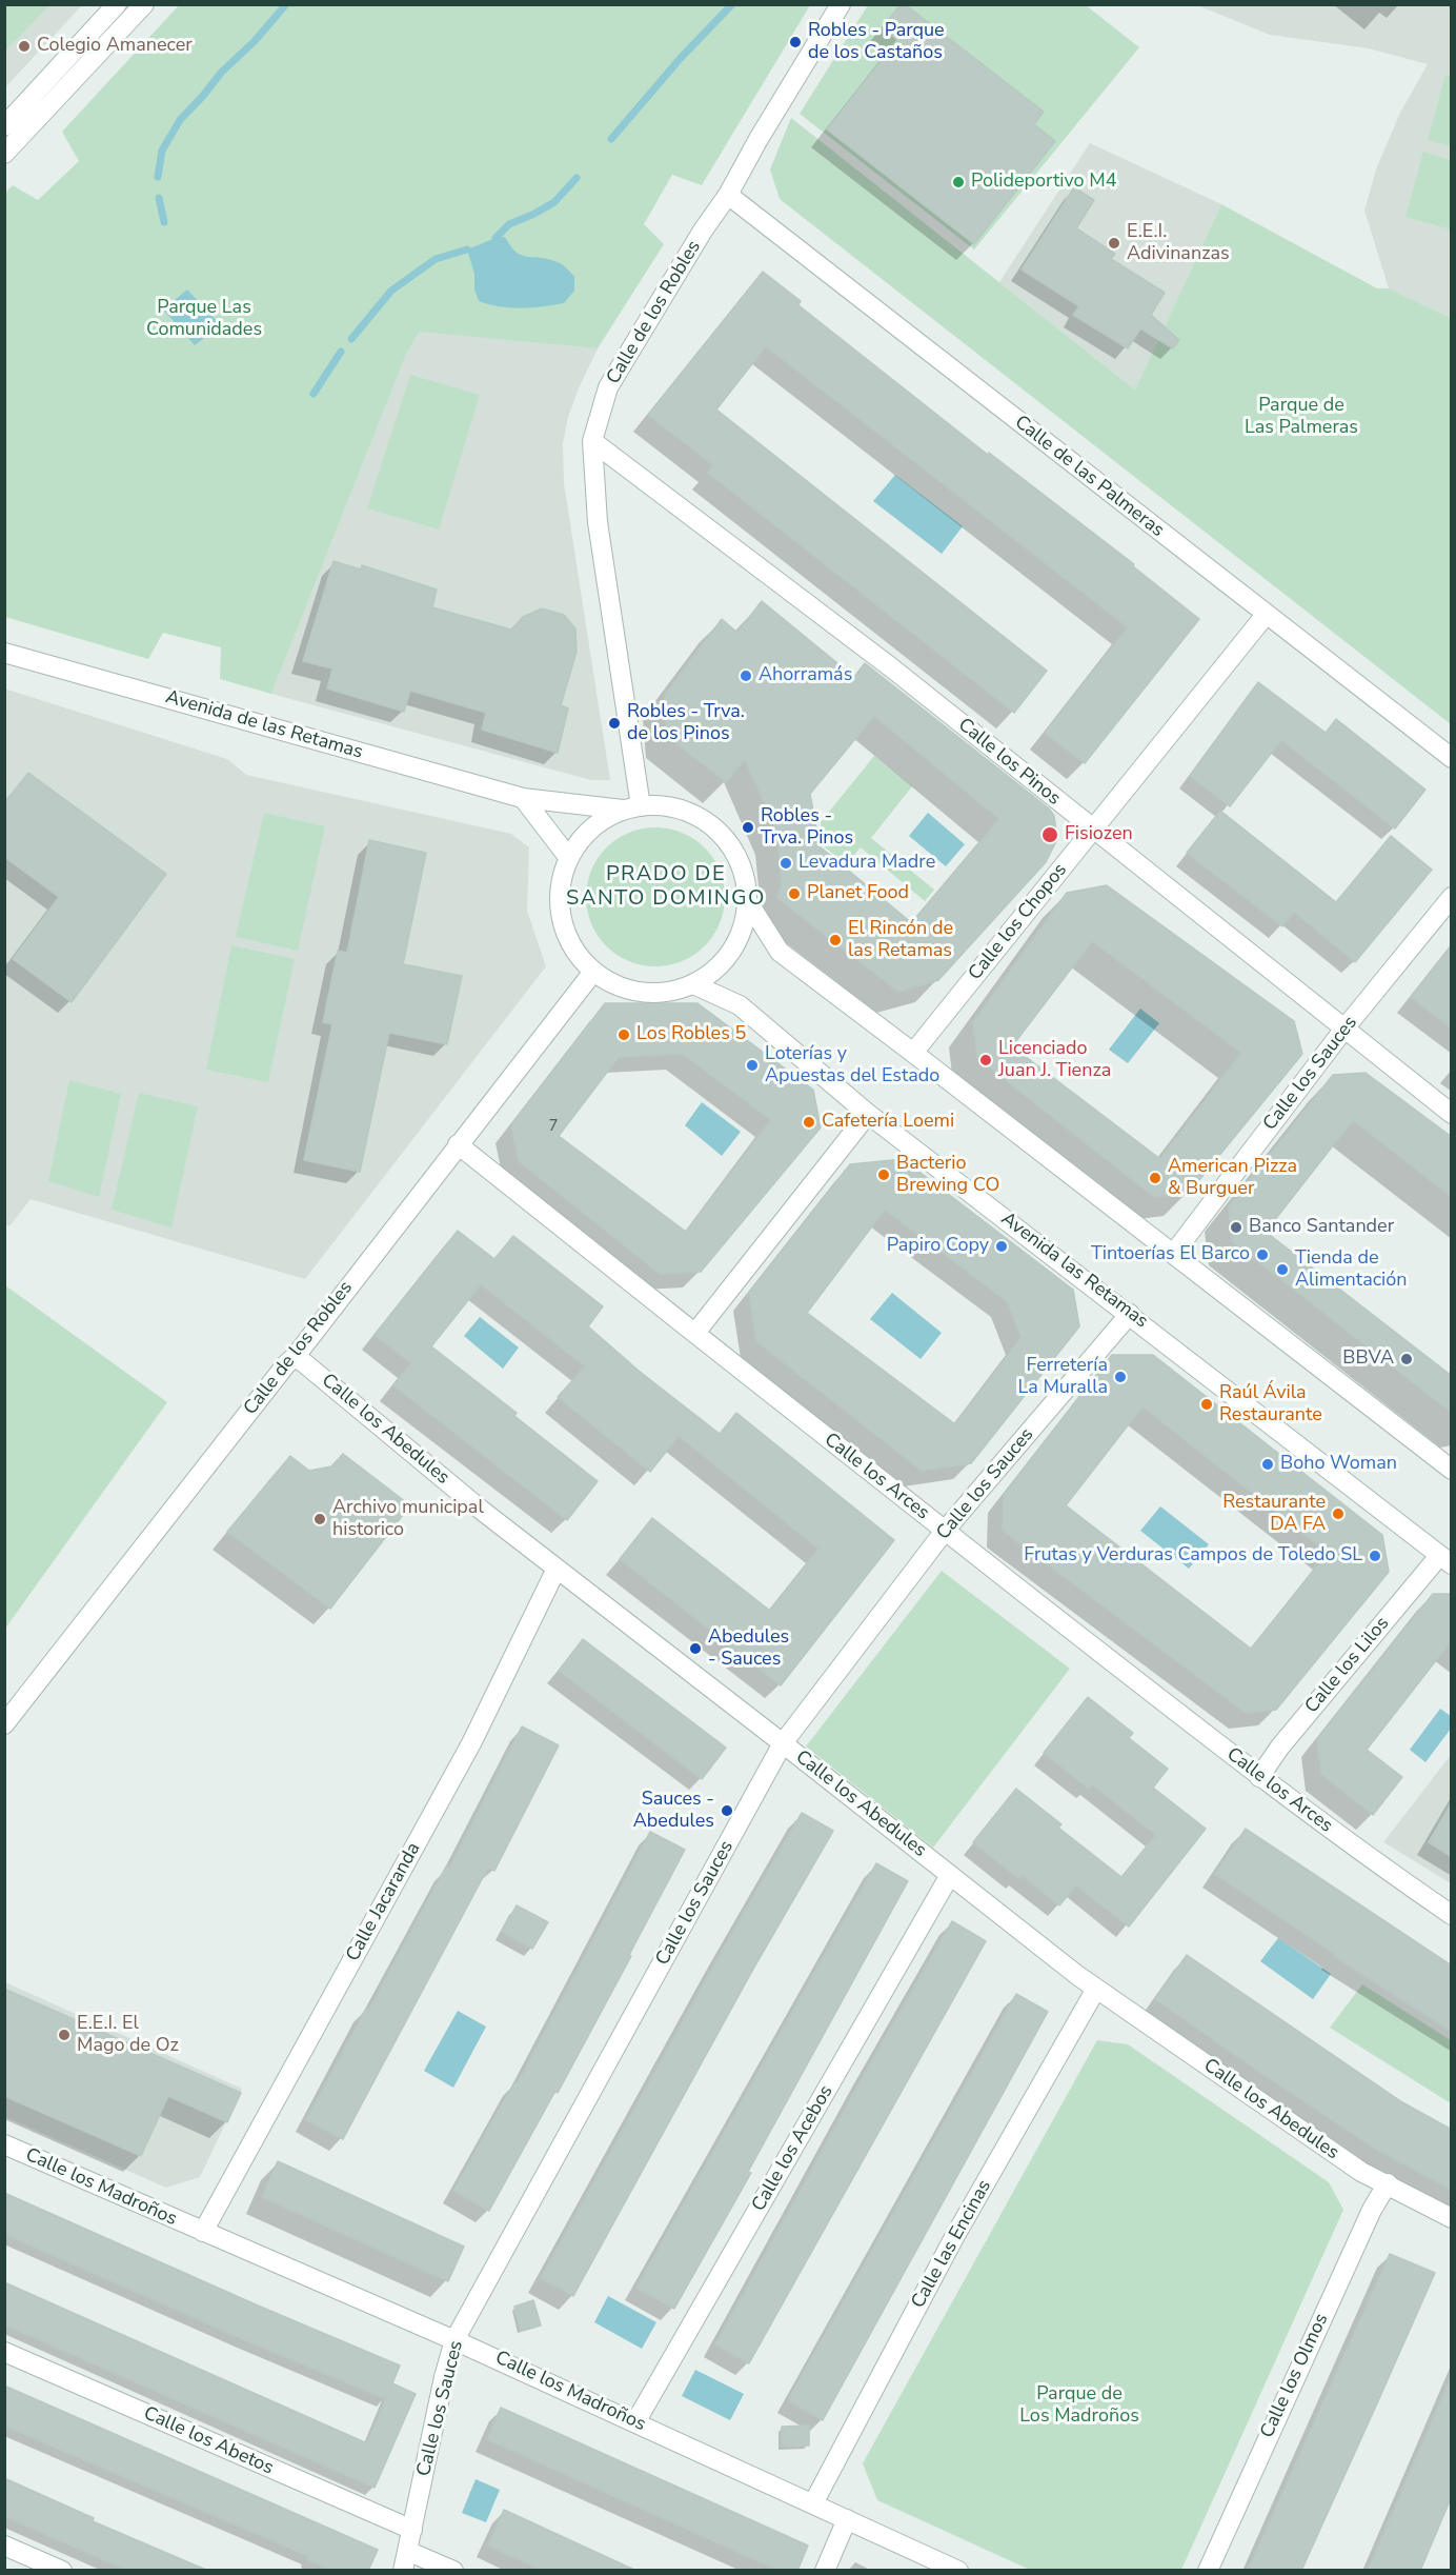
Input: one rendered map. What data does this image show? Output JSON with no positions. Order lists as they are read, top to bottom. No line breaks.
{"streets":{"street":["Calle de los Robles","Calle de las Palmeras","Avenida de las Retamas","Calle los Pinos","Calle los Chopos","Calle los Sauces","Avenida las Retamas","Calle los Abedules","Calle los Arces","Calle los Lilos","Calle Jacaranda","Calle los Acebos","Calle los Madroños","Calle las Encinas","Calle los Olmos","Calle los Abetos"]},"crossings":[["Calle de los Robles","Calle de las Palmeras"],["Calle de los Robles","Avenida de las Retamas"],["Calle de los Robles","Calle los Pinos"],["Calle de los Robles","Avenida las Retamas"],["Calle de los Robles","Calle los Abedules"],["Calle de los Robles","Calle los Arces"],["Calle de las Palmeras","Calle los Chopos"],["Avenida de las Retamas","Avenida las Retamas"],["Calle los Pinos","Calle los Chopos"],["Calle los Pinos","Calle los Sauces"],["Calle los Sauces","Avenida las Retamas"],["Calle los Sauces","Calle los Abedules"],["Calle los Sauces","Calle los Arces"],["Calle los Sauces","Calle los Madroños"],["Calle los Sauces","Calle los Abetos"],["Avenida las Retamas","Calle los Lilos"],["Calle los Abedules","Calle Jacaranda"],["Calle los Abedules","Calle los Acebos"],["Calle los Abedules","Calle las Encinas"],["Calle los Abedules","Calle los Olmos"],["Calle los Arces","Calle los Lilos"],["Calle Jacaranda","Calle los Madroños"],["Calle los Acebos","Calle los Madroños"],["Calle los Madroños","Calle las Encinas"]],"districts":["PRADO DE SANTO DOMINGO"],"parks":["Parque Las Comunidades","Parque de Las Palmeras","Parque de Los Madroños"],"places":["Robles - Parque de los Castaños","Colegio Amanecer","Polideportivo M4","E.E.I. Adivinanzas","Ahorramás","Robles - Trva. de los Pinos","Robles - Trva. Pinos","Fisiozen","Levadura Madre","Planet Food","El Rincón de las Retamas","Los Robles 5","Licenciado Juan J. Tienza","Loterías y Apuestas del Estado","Cafetería Loemi","Bacterio Brewing CO","American Pizza & Burguer","Banco Santander","Papiro Copy","Tintoerías El Barco","Tienda de Alimentación","BBVA","Ferretería La Muralla","Raúl Ávila Restaurante","Boho Woman","Restaurante DA FA","Archivo municipal historico","Frutas y Verduras Campos de Toledo SL","Abedules - Sauces","Sauces - Abedules","E.E.I. El Mago de Oz"],"house_numbers":["7"]}
